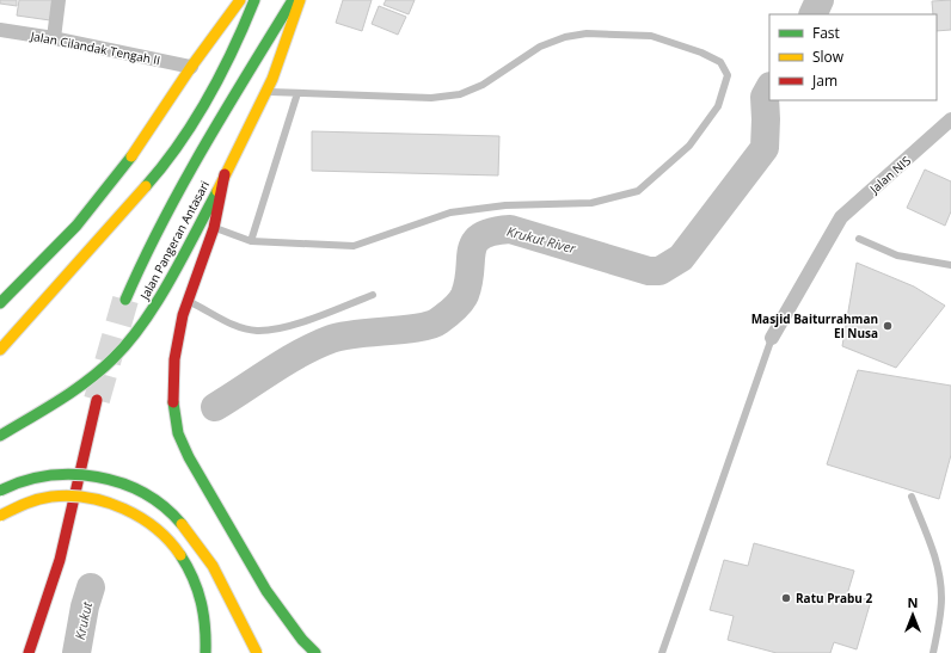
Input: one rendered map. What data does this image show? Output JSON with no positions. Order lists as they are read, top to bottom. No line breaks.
{"streets":{"main road":["Jalan Pangeran Antasari"],"street":["Jalan Cilandak Tengah II","Jalan NIS"]},"water":["Krukut River","Krukut"],"places":["Masjid Baiturrahman El Nusa","Ratu Prabu 2"],"legend":["Fast","Slow","Jam"],"north":"top"}
